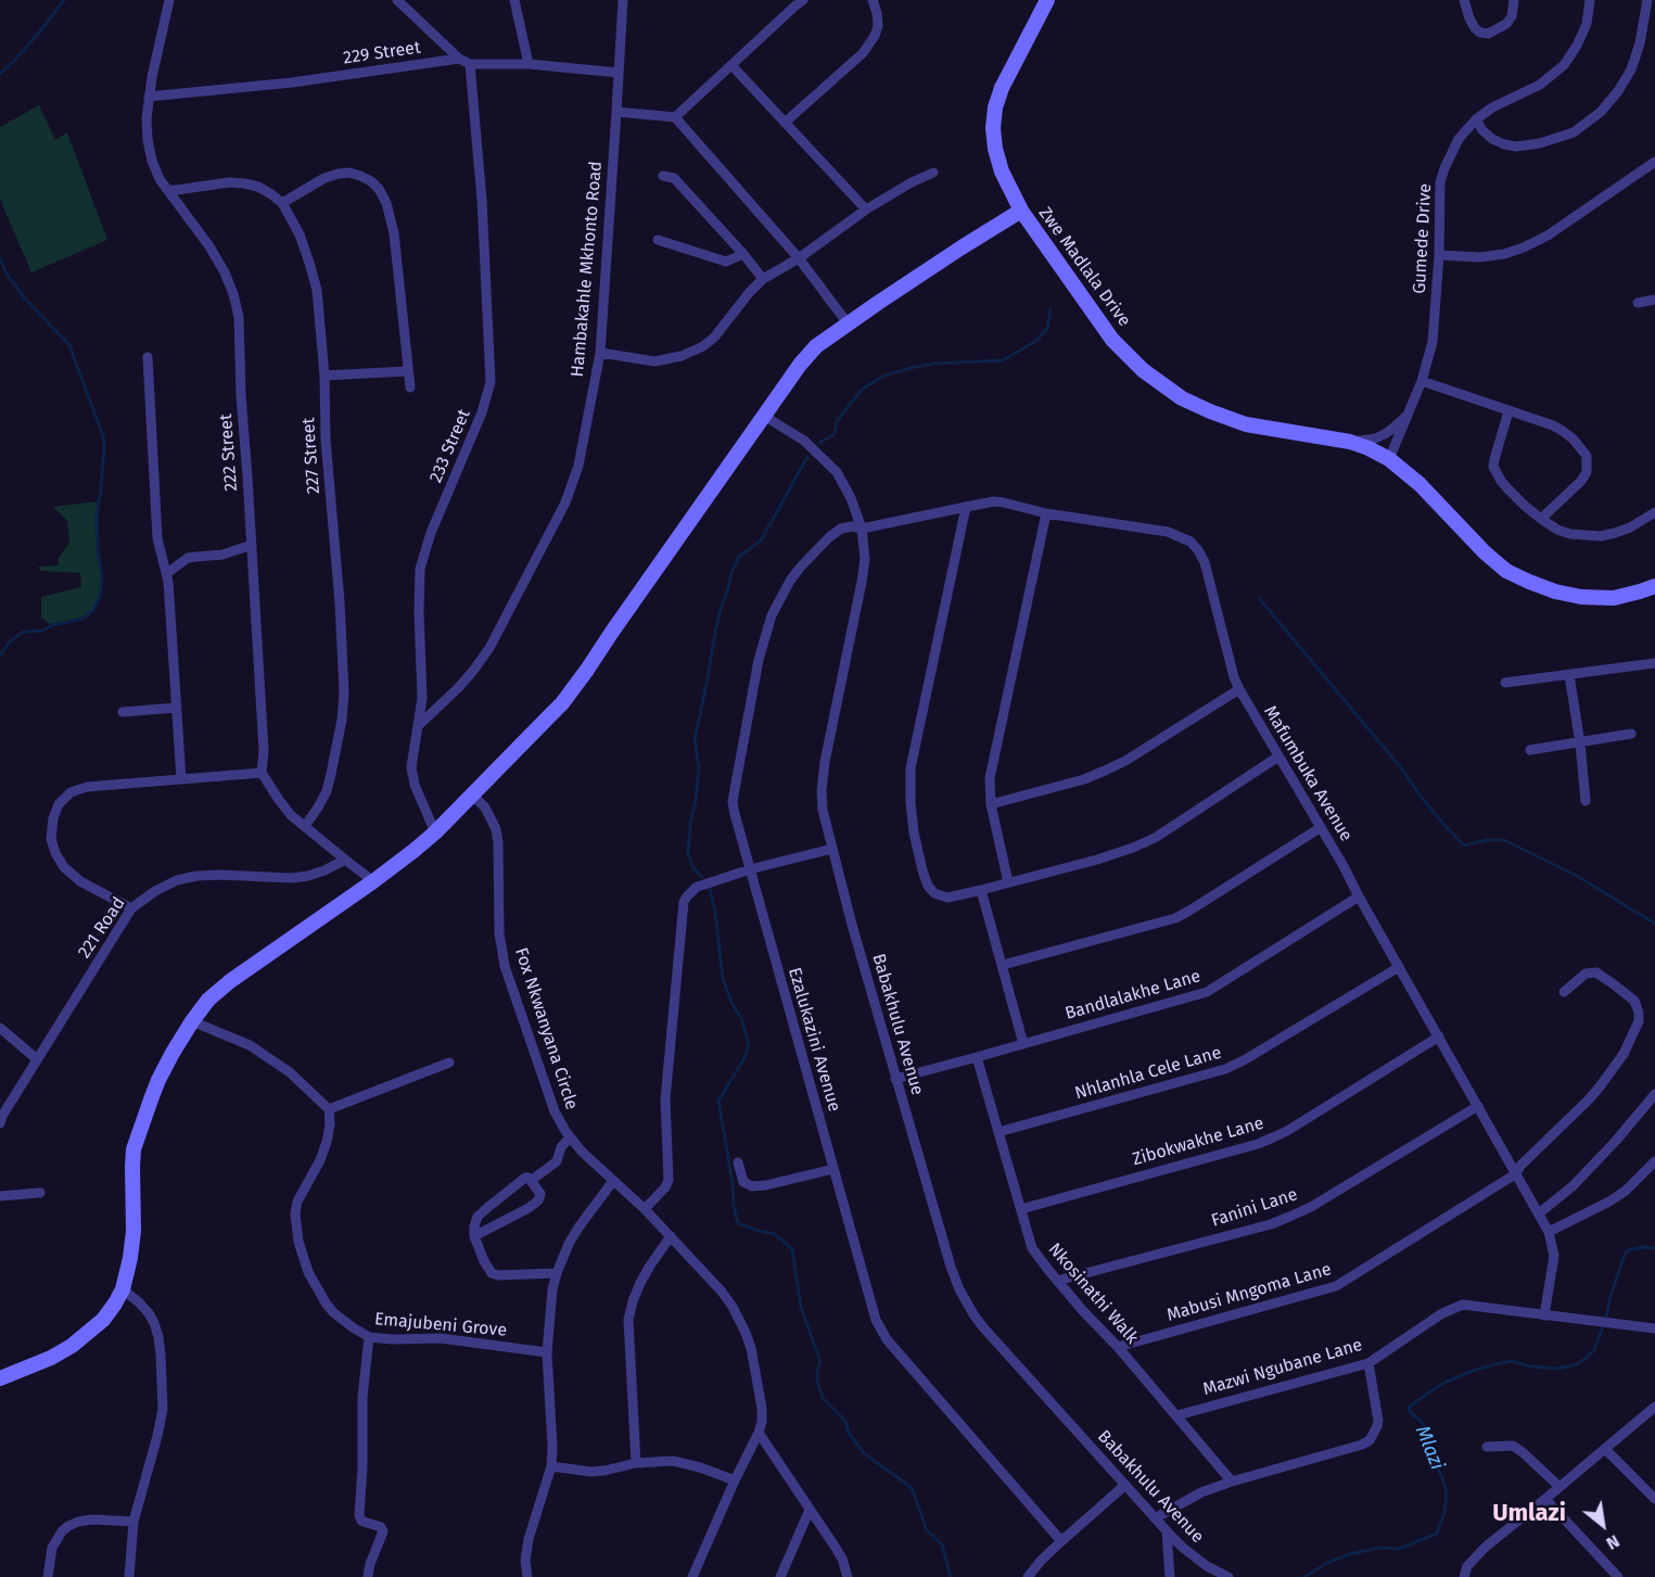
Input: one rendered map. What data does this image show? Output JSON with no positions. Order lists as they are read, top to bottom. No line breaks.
{"streets":{"street":["229 Street","Gumede Drive","Zwe Madlala Drive","Hambakahle Mkhonto Road","233 Street","222 Street","227 Street","Mafumbuka Avenue","221 Road","Bandlalakhe Lane","Babakhulu Avenue","Fox Nkwanyana Circle","Ezalukazini Avenue","Nhlanhla Cele Lane","Zibokwakhe Lane","Fanini Lane","Mabusi Mngoma Lane","Nkosinathi Walk","Emajubeni Grove","Mazwi Ngubane Lane"]},"crossings":[["229 Street","222 Street"],["Gumede Drive","Zwe Madlala Drive"],["Hambakahle Mkhonto Road","233 Street"],["222 Street","227 Street"],["Mafumbuka Avenue","Bandlalakhe Lane"],["Mafumbuka Avenue","Babakhulu Avenue"],["Mafumbuka Avenue","Ezalukazini Avenue"],["Mafumbuka Avenue","Nhlanhla Cele Lane"],["Mafumbuka Avenue","Zibokwakhe Lane"],["Mafumbuka Avenue","Fanini Lane"],["Mafumbuka Avenue","Mabusi Mngoma Lane"],["Mafumbuka Avenue","Mazwi Ngubane Lane"],["Bandlalakhe Lane","Babakhulu Avenue"],["Bandlalakhe Lane","Nkosinathi Walk"],["Babakhulu Avenue","Ezalukazini Avenue"],["Nhlanhla Cele Lane","Nkosinathi Walk"],["Zibokwakhe Lane","Nkosinathi Walk"],["Fanini Lane","Nkosinathi Walk"],["Mabusi Mngoma Lane","Nkosinathi Walk"],["Nkosinathi Walk","Mazwi Ngubane Lane"]],"districts":["Umlazi"],"water":["Mlazi"],"north":"bottom right"}
